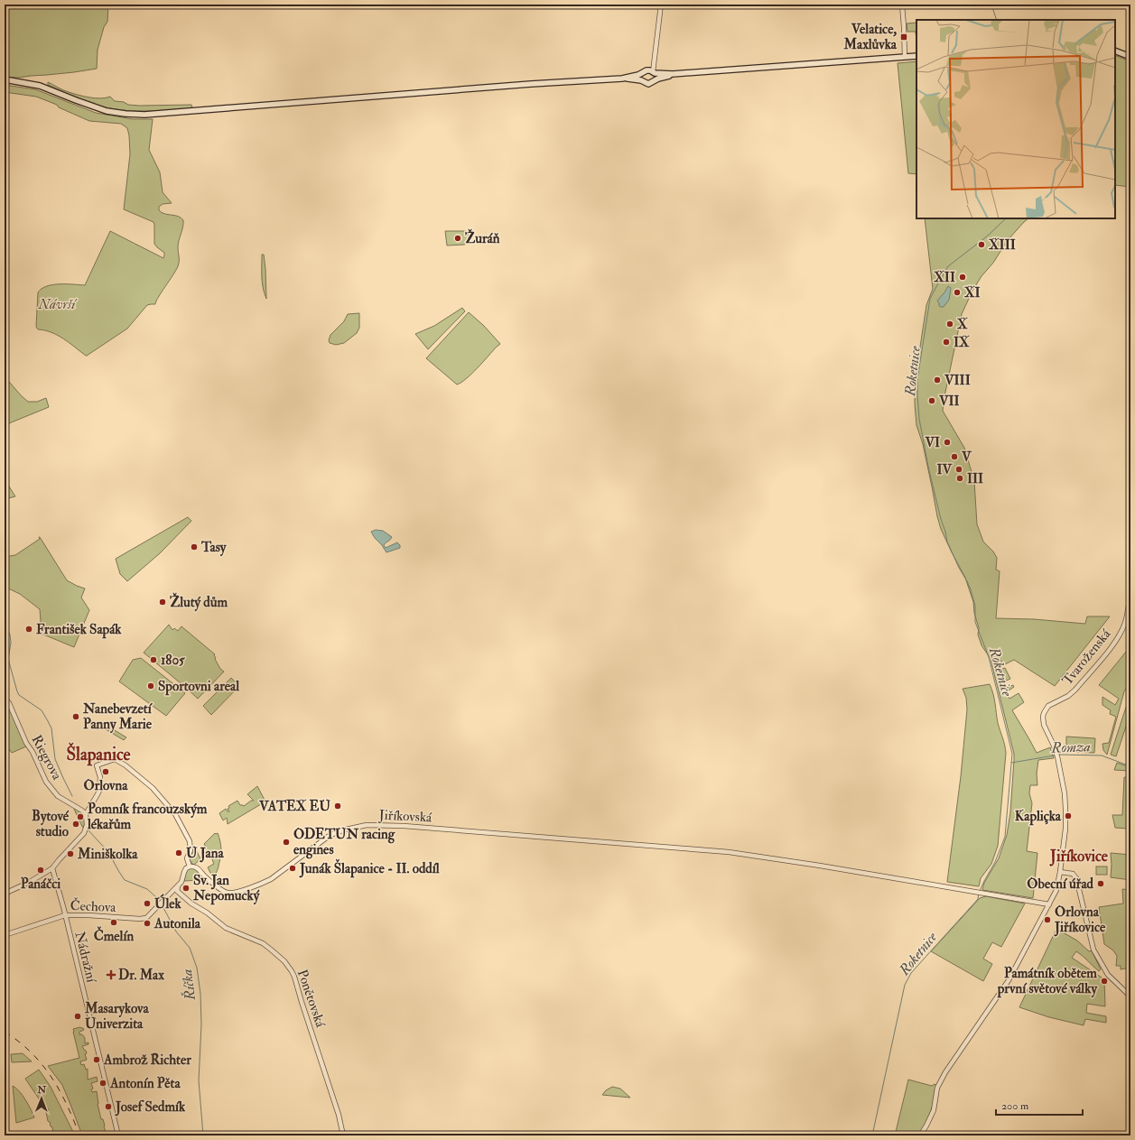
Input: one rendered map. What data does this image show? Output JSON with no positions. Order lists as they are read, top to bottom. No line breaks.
{"streets":{"street":["Tvaroženská","Riegrova","Jiříkovská","Čechova","Nádražní","Ponětovská"]},"crossings":[["Jiříkovská","Čechova"],["Čechova","Nádražní"]],"districts":["Šlapanice","Jiříkovice"],"water":["Roketnice","Romza","Říčka"],"parks":["Návrší"],"places":{"transit":["Velatice, Maxlůvka"],"other":["Žuráň","XIII","XII","XI","X","IX","VIII","VII","VI","V","IV","III","Tasy","Žlutý dům","František Sapák","1805","Sportovni areal","Nanebevzetí Panny Marie","Orlovna","VATEX EU","Kapliçka","Pomník francouzským lékařům","Bytové studio","ODETUN racing engines","U Jana","Miniškolka","Junák Šlapanice - II. oddíl","Panáčci","Obecní úřad","Sv. Jan Nepomucký","Úlek","Orlovna Jiříkovice","Čmelín","Autonila","Památník obětem první světové války","Masarykova Univerzita","Ambrož Richter","Antonín Pěta","Josef Sedmík"],"health":["Dr. Max"]},"scale_bar":"200 m","north":"top"}
